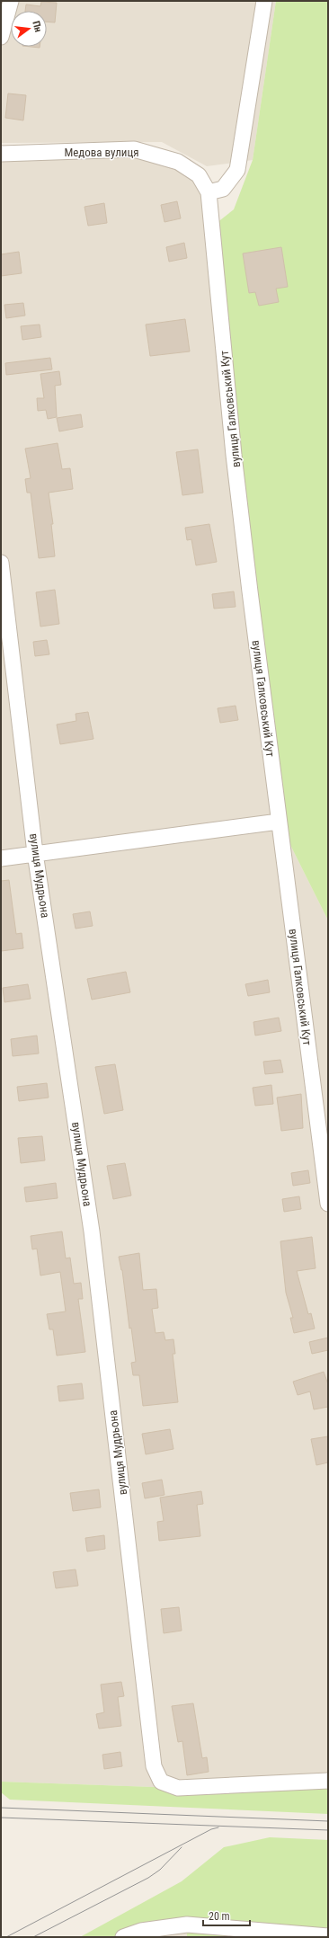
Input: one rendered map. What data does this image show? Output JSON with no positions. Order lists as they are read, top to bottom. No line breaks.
{"streets":{"street":["Медова вулиця","вулиця Галковський Кут","вулиця Мудрьона"]},"crossings":[["Медова вулиця","вулиця Галковський Кут"]],"scale_bar":"20 m","north":"right"}
